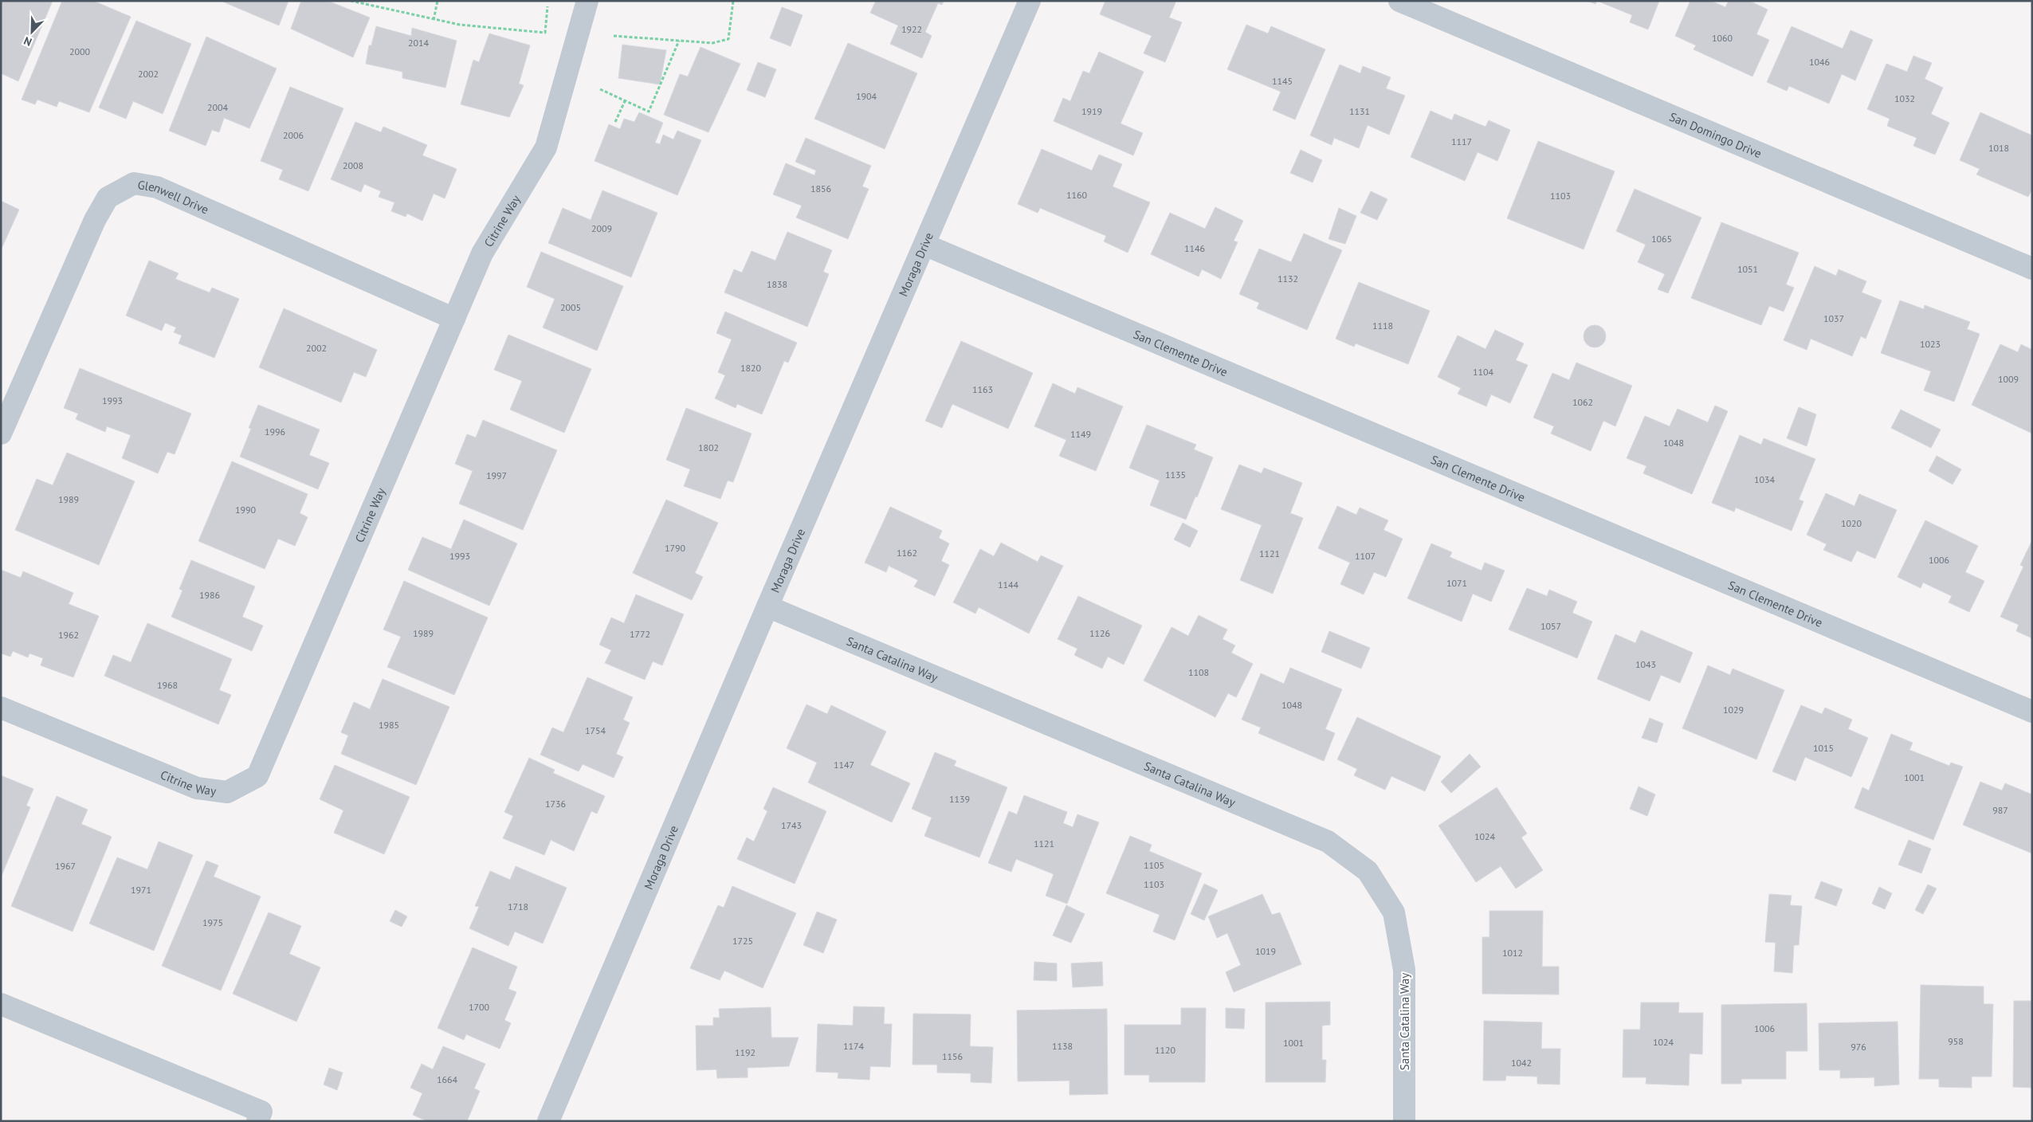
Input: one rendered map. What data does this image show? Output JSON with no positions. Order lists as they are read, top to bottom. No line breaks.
{"streets":{"street":["San Domingo Drive","Glenwell Drive","Citrine Way","Moraga Drive","San Clemente Drive","Santa Catalina Way"]},"crossings":[["Glenwell Drive","Citrine Way"],["Moraga Drive","San Clemente Drive"],["Moraga Drive","Santa Catalina Way"]],"house_numbers":["1922","1060","2014","2000","1046","2002","1145","1904","1032","2004","1919","1131","2006","1117","1018","2008","1856","1160","1103","2009","1065","1146","1051","1132","1838","2005","1037","1118","1023","2002","1820","1104","1009","1163","1993","1062","1996","1149","1048","1802","1135","1997","1034","1989","1990","1020","1790","1162","1121","1993","1107","1006","1071","1144","1986","1057","1989","1126","1772","1962","1043","1108","1968","1048","1029","1985","1754","1015","1147","1001","1139","1736","987","1743","1024","1121","1105","1967","1103","1971","1718","1975","1725","1019","1012","1700","1006","958","1024","1001","1174","1138","976","1120","1192","1156","1042","1664"],"north":"bottom left"}
